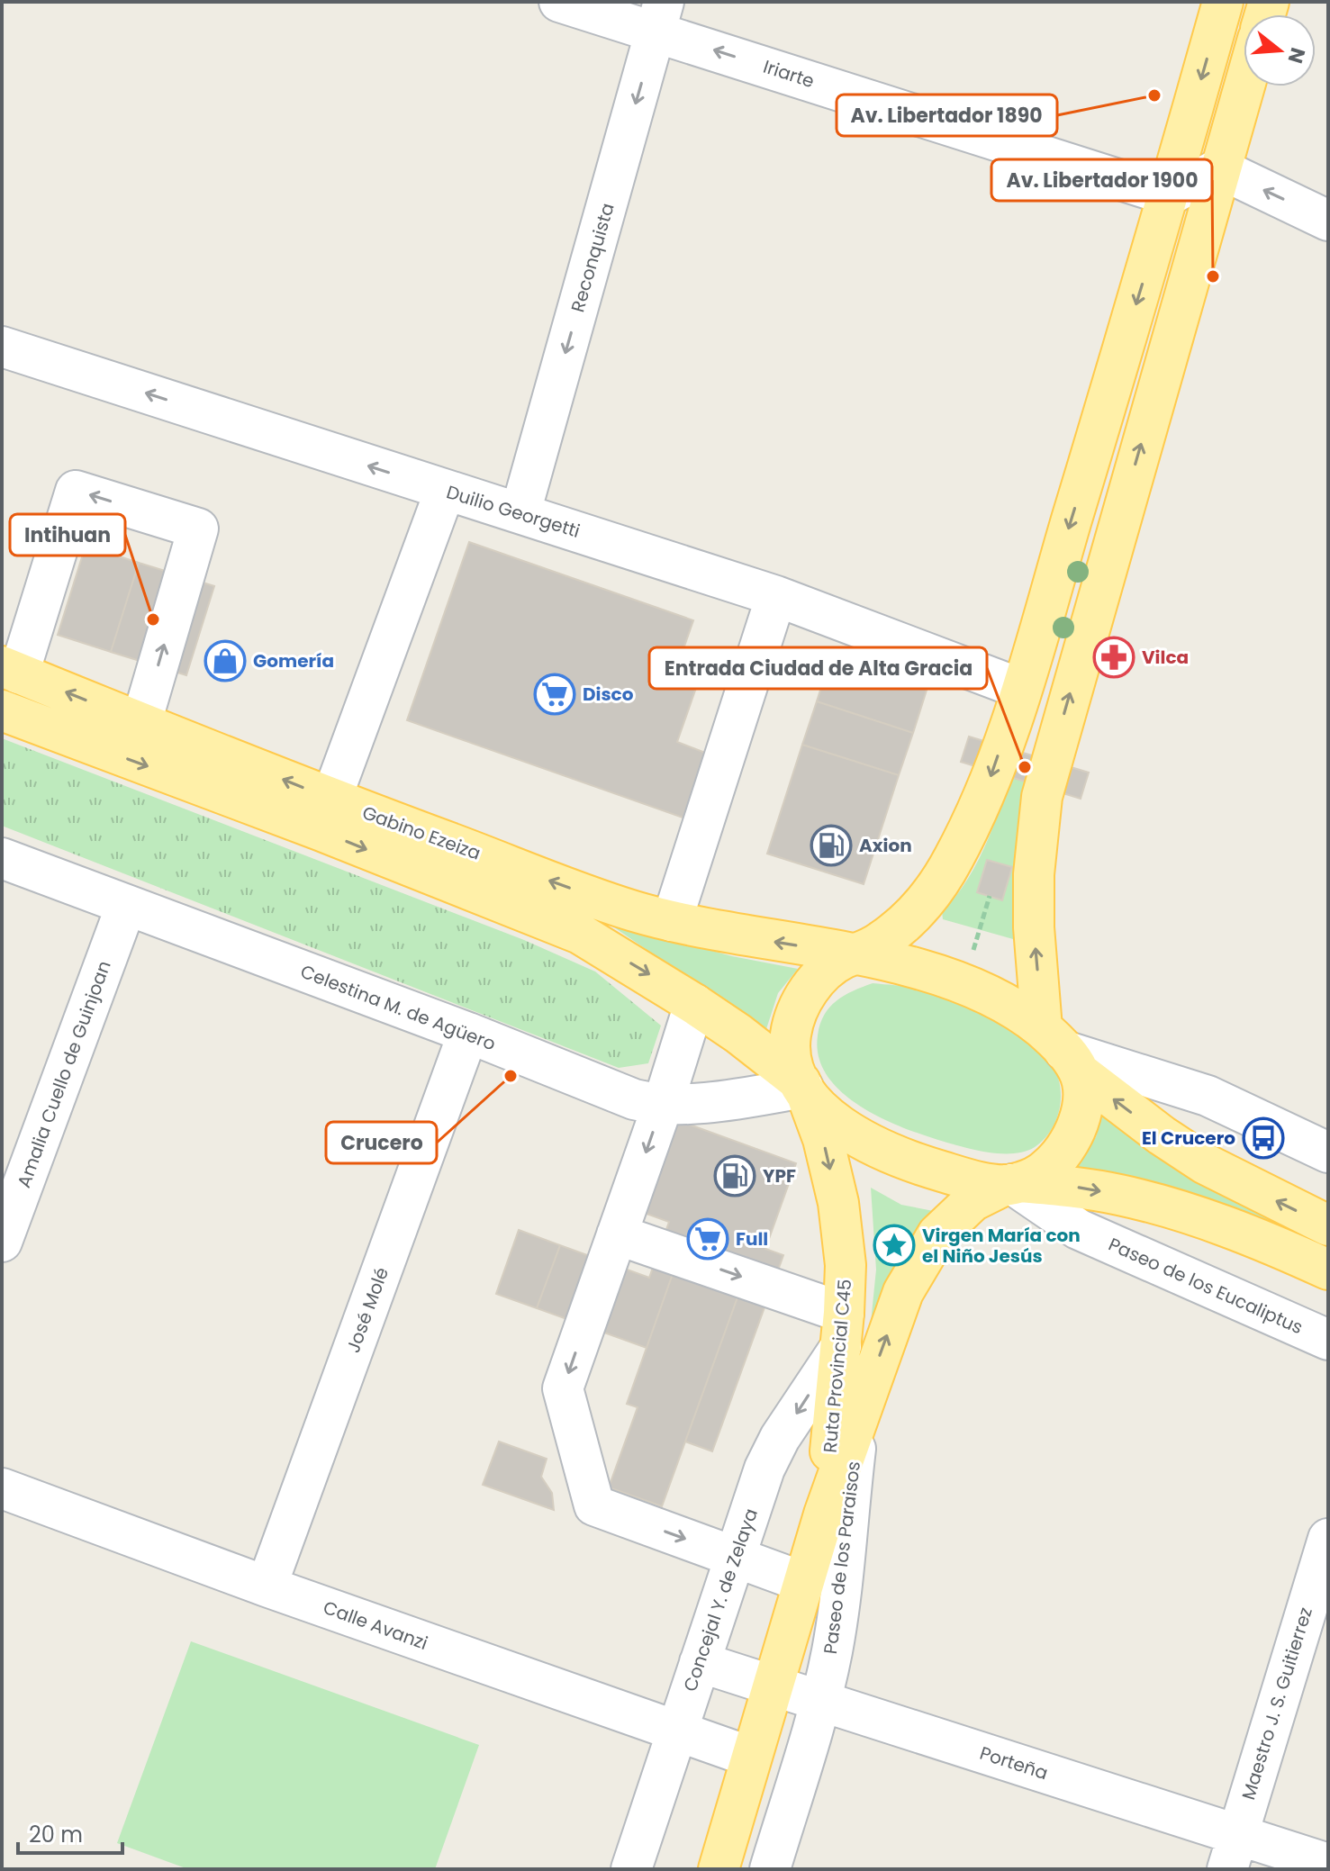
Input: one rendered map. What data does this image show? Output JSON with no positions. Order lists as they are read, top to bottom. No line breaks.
{"streets":{"main road":["Gabino Ezeiza","Ruta Provincial C45"],"street":["Iriarte","Reconquista","Duilio Georgetti","Celestina M. de Agüero","Amalia Cuello de Guinjoan","Paseo de los Eucaliptus","José Molé","Paseo de los Paraisos","Concejal Y. de Zelaya","Calle Avanzi","Maestro J. S. Guitierrez","Porteña"]},"crossings":[["Iriarte","Reconquista"],["Reconquista","Duilio Georgetti"],["Gabino Ezeiza","Celestina M. de Agüero"],["Gabino Ezeiza","Paseo de los Eucaliptus"],["Gabino Ezeiza","Ruta Provincial C45"],["Celestina M. de Agüero","Amalia Cuello de Guinjoan"],["Celestina M. de Agüero","Paseo de los Eucaliptus"],["Celestina M. de Agüero","José Molé"],["Celestina M. de Agüero","Ruta Provincial C45"],["Paseo de los Eucaliptus","Ruta Provincial C45"],["José Molé","Calle Avanzi"],["Ruta Provincial C45","Paseo de los Paraisos"],["Ruta Provincial C45","Concejal Y. de Zelaya"],["Ruta Provincial C45","Calle Avanzi"],["Ruta Provincial C45","Porteña"],["Paseo de los Paraisos","Porteña"],["Concejal Y. de Zelaya","Calle Avanzi"],["Concejal Y. de Zelaya","Porteña"],["Maestro J. S. Guitierrez","Porteña"]],"one_way":["Iriarte","Reconquista","Duilio Georgetti","Concejal Y. de Zelaya"],"places":{"other":["Av. Libertador 1890","Av. Libertador 1900","Intihuan","Entrada Ciudad de Alta Gracia","Crucero"],"pharmacy":["Vilca"],"shop":["Gomería"],"supermarket":["Disco","Full"],"fuel station":["Axion","YPF"],"bus stop":["El Crucero"],"place":["Virgen María con el Niño Jesús"]},"scale_bar":"20 m","north":"right"}
